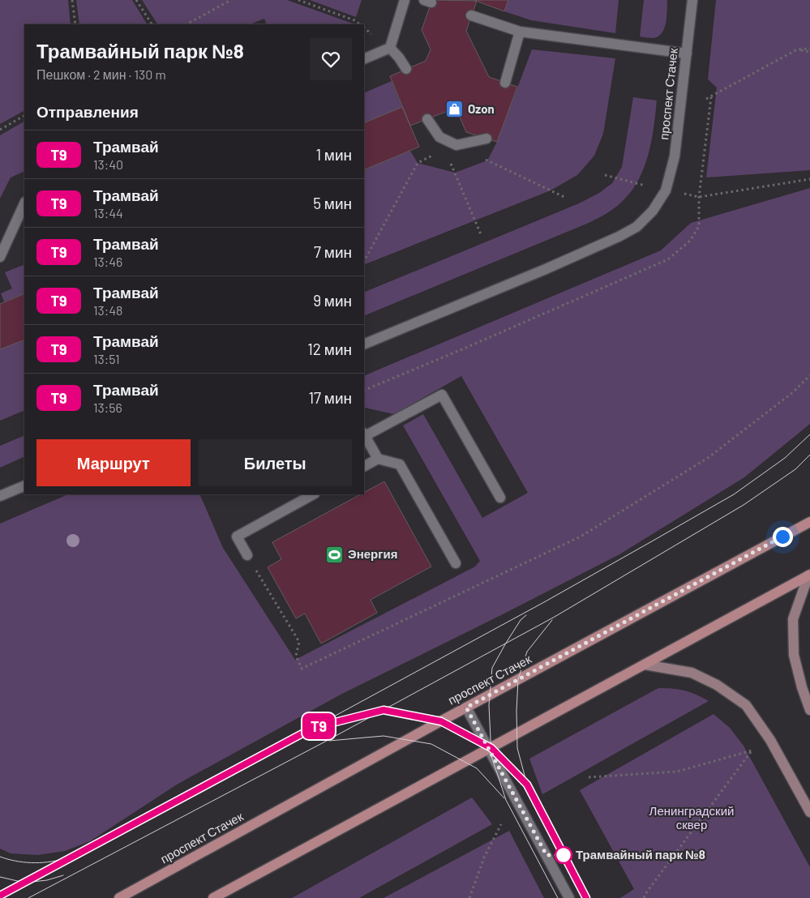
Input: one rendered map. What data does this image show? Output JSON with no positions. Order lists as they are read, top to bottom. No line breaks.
{"streets":{"main road":["проспект Стачек"]},"parks":["Ленинградский сквер"],"places":{"shop":["Ozon"],"sports":["Энергия"],"other":["Трамвайный парк №8"]},"lines":["tram line T9"],"page":{"on_map":"T9","heading":[["Трамвайный парк №8","Пешком · 2 мин · 130 m"],"Отправления"],"list":[{"mark":"T9","name":"Трамвай","note":"13:40","value":"1 мин"},{"mark":"T9","name":"Трамвай","note":"13:44","value":"5 мин"},{"mark":"T9","name":"Трамвай","note":"13:46","value":"7 мин"},{"mark":"T9","name":"Трамвай","note":"13:48","value":"9 мин"},{"mark":"T9","name":"Трамвай","note":"13:51","value":"12 мин"},{"mark":"T9","name":"Трамвай","note":"13:56","value":"17 мин"}],"buttons":["Маршрут","Билеты"]}}
